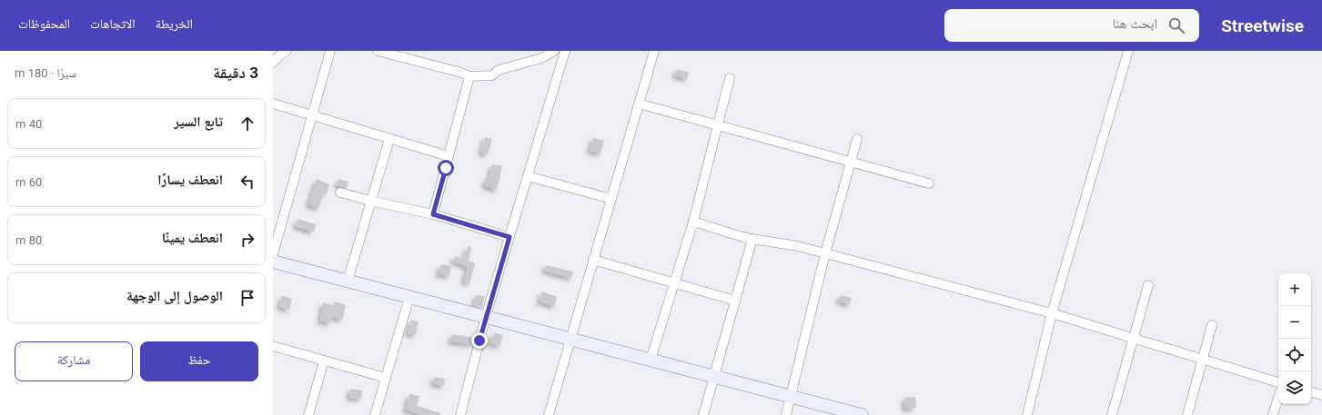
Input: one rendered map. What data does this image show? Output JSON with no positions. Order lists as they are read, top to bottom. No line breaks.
{"page":{"header":"Streetwise","search":"ابحث هنا","nav":["الخريطة","الاتجاهات","المحفوظات"],"heading":["3 دقيقة","سيرًا · 180 m"],"list":[["تابع السير","40 m"],["انعطف يسارًا","60 m"],["انعطف يمينًا","80 m"],"الوصول إلى الوجهة"],"map_buttons":["+","−"],"buttons":["حفظ","مشاركة"]}}
